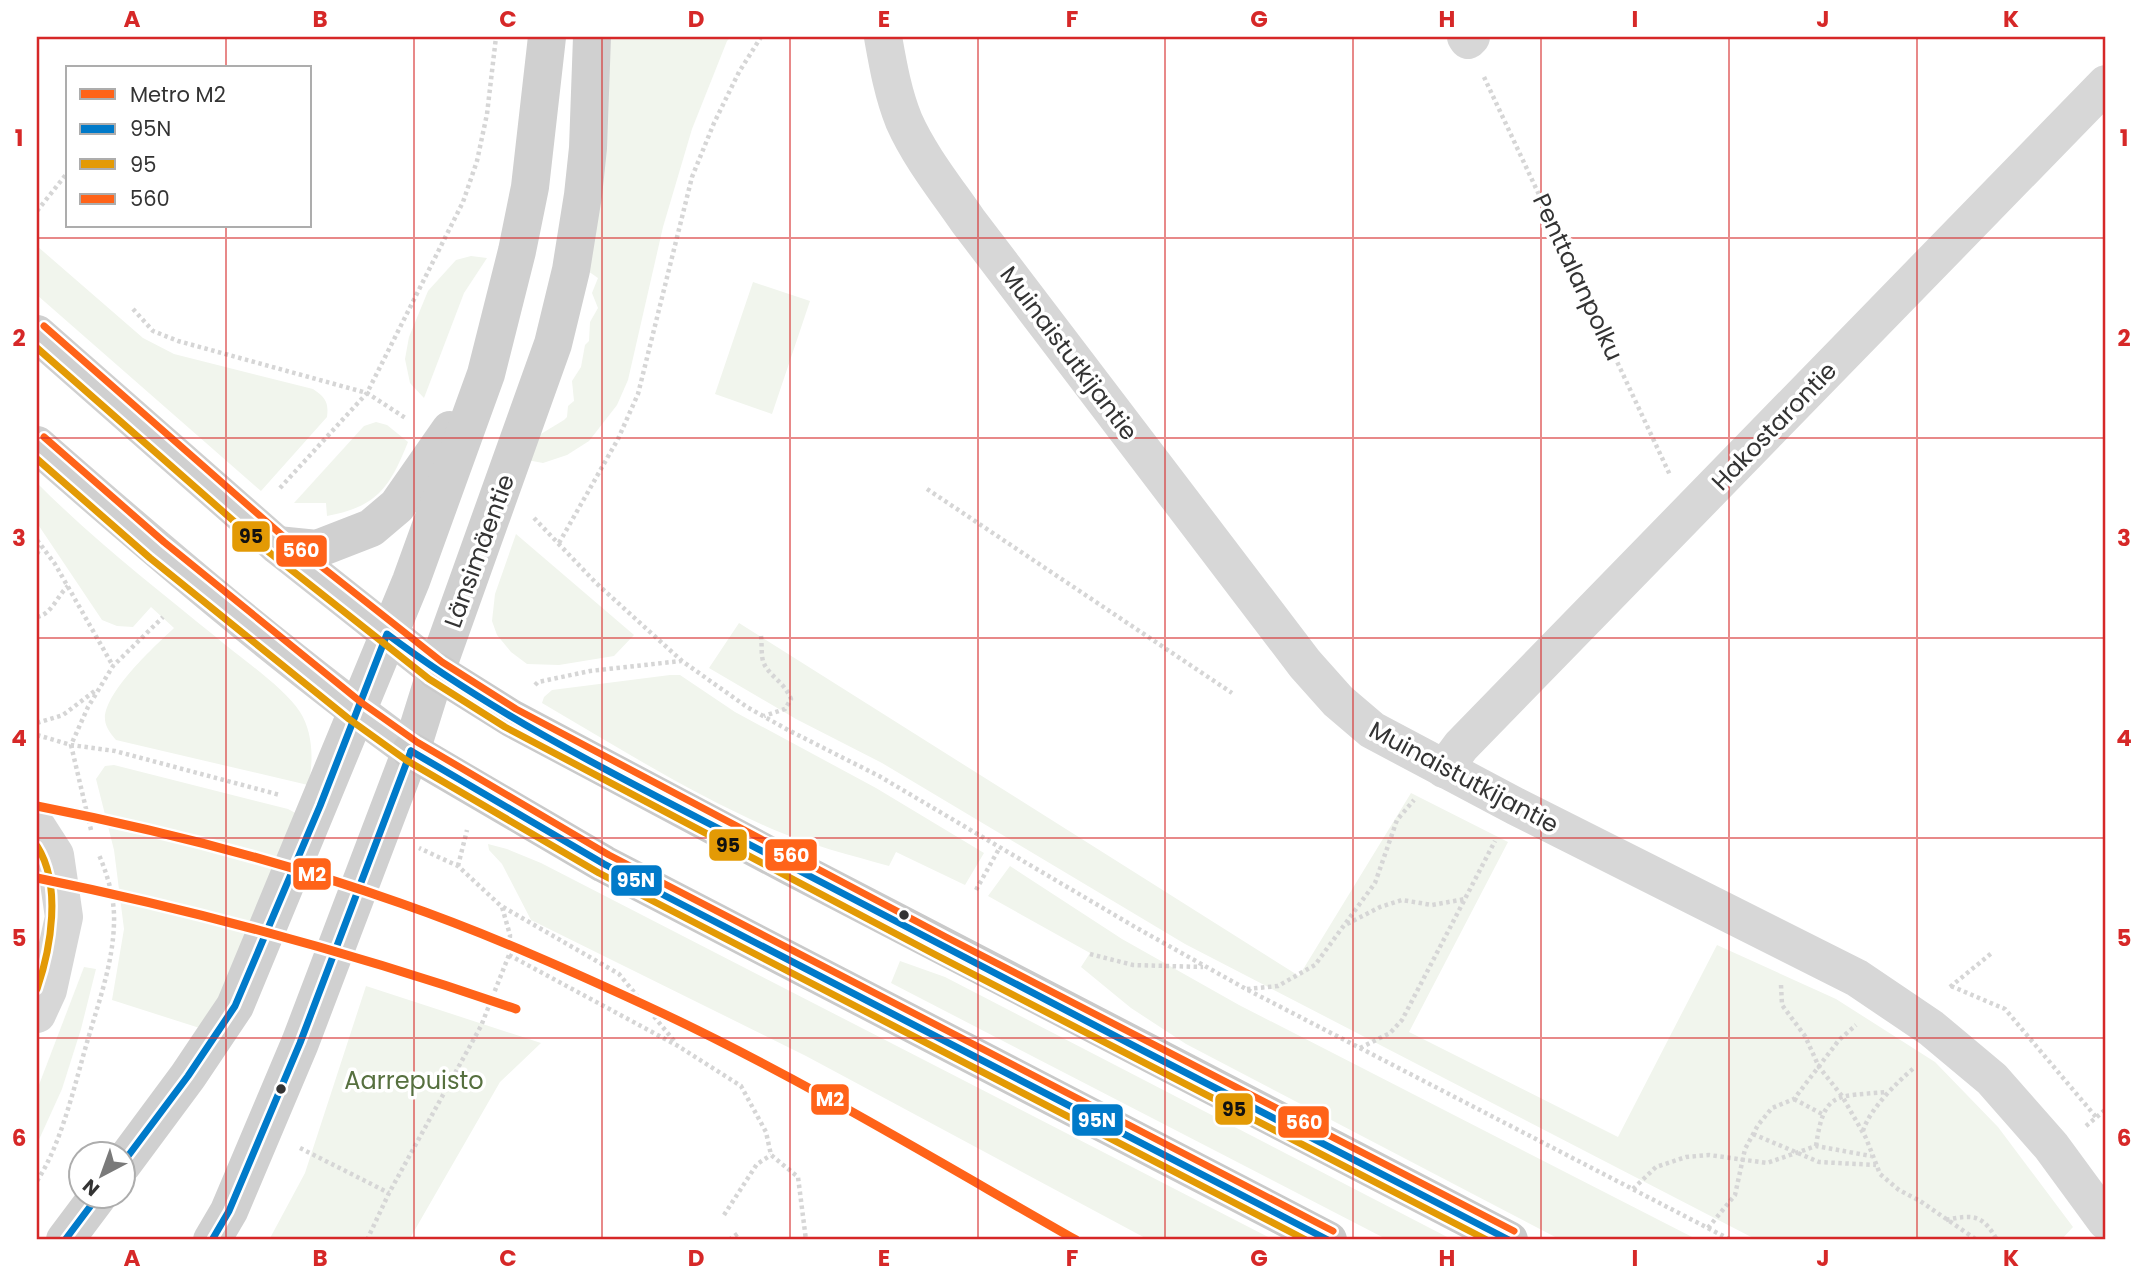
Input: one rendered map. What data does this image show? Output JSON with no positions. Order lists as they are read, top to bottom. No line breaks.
{"streets":{"main road":["Länsimäentie"],"street":["Muinaistutkijantie","Hakostarontie"],"path":["Penttalanpolku"]},"crossings":[["Penttalanpolku","Hakostarontie"],["Muinaistutkijantie","Hakostarontie"]],"parks":["Aarrepuisto"],"lines":["transit line 560","transit line 95","transit line 95N","metro line M2"],"legend":["Metro M2","95N","95","560"],"north":"bottom left","grid":{"columns":["A","B","C","D","E","F","G","H","I","J","K"],"rows":["1","2","3","4","5","6"]}}
